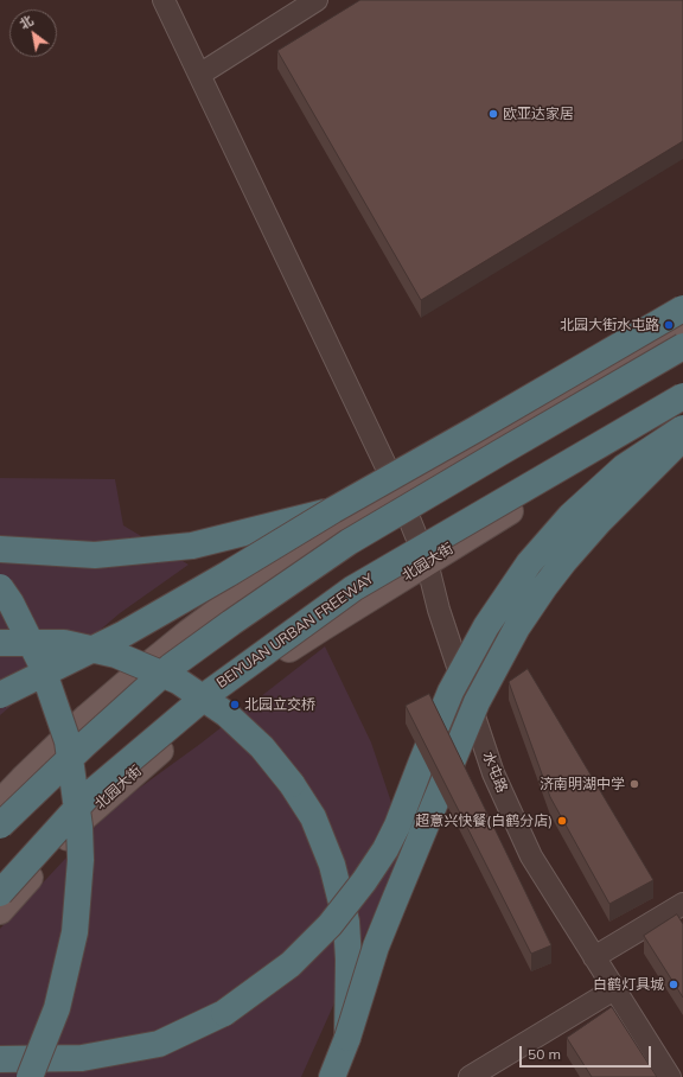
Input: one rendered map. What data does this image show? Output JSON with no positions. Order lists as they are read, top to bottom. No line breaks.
{"streets":{"highway":["BEIYUAN URBAN FREEWAY"],"main road":["北园大街"],"street":["水屯路"]},"crossings":[["北园大街","水屯路"]],"places":["欧亚达家居","北园大街水屯路","北园立交桥","济南明湖中学","超意兴快餐(白鹤分店)","白鹤灯具城"],"scale_bar":"50 m","north":"top left"}
